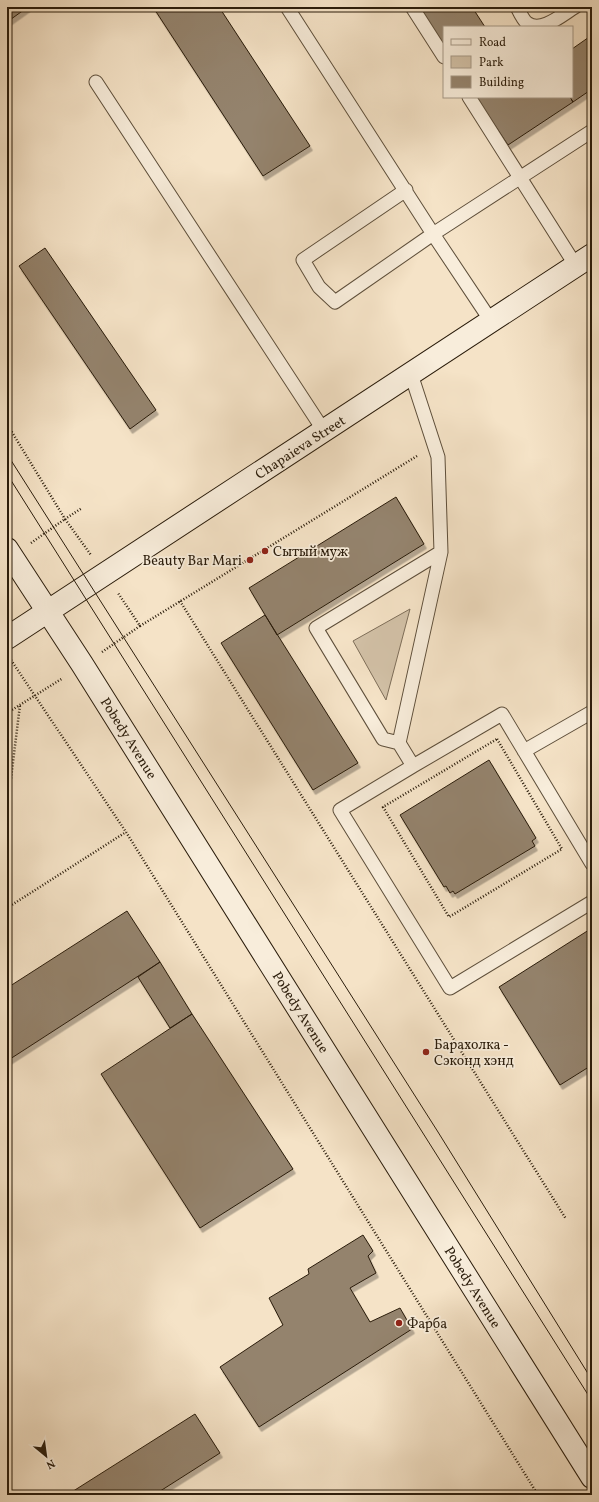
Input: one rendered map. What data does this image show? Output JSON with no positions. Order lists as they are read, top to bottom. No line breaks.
{"streets":{"main road":["Chapaieva Street","Pobedy Avenue"]},"crossings":[["Chapaieva Street","Pobedy Avenue"]],"places":["Сытый муж","Beauty Bar Mari","Барахолка - Сэконд хэнд","Фарба"],"legend":["Road","Park","Building"],"north":"bottom right"}
